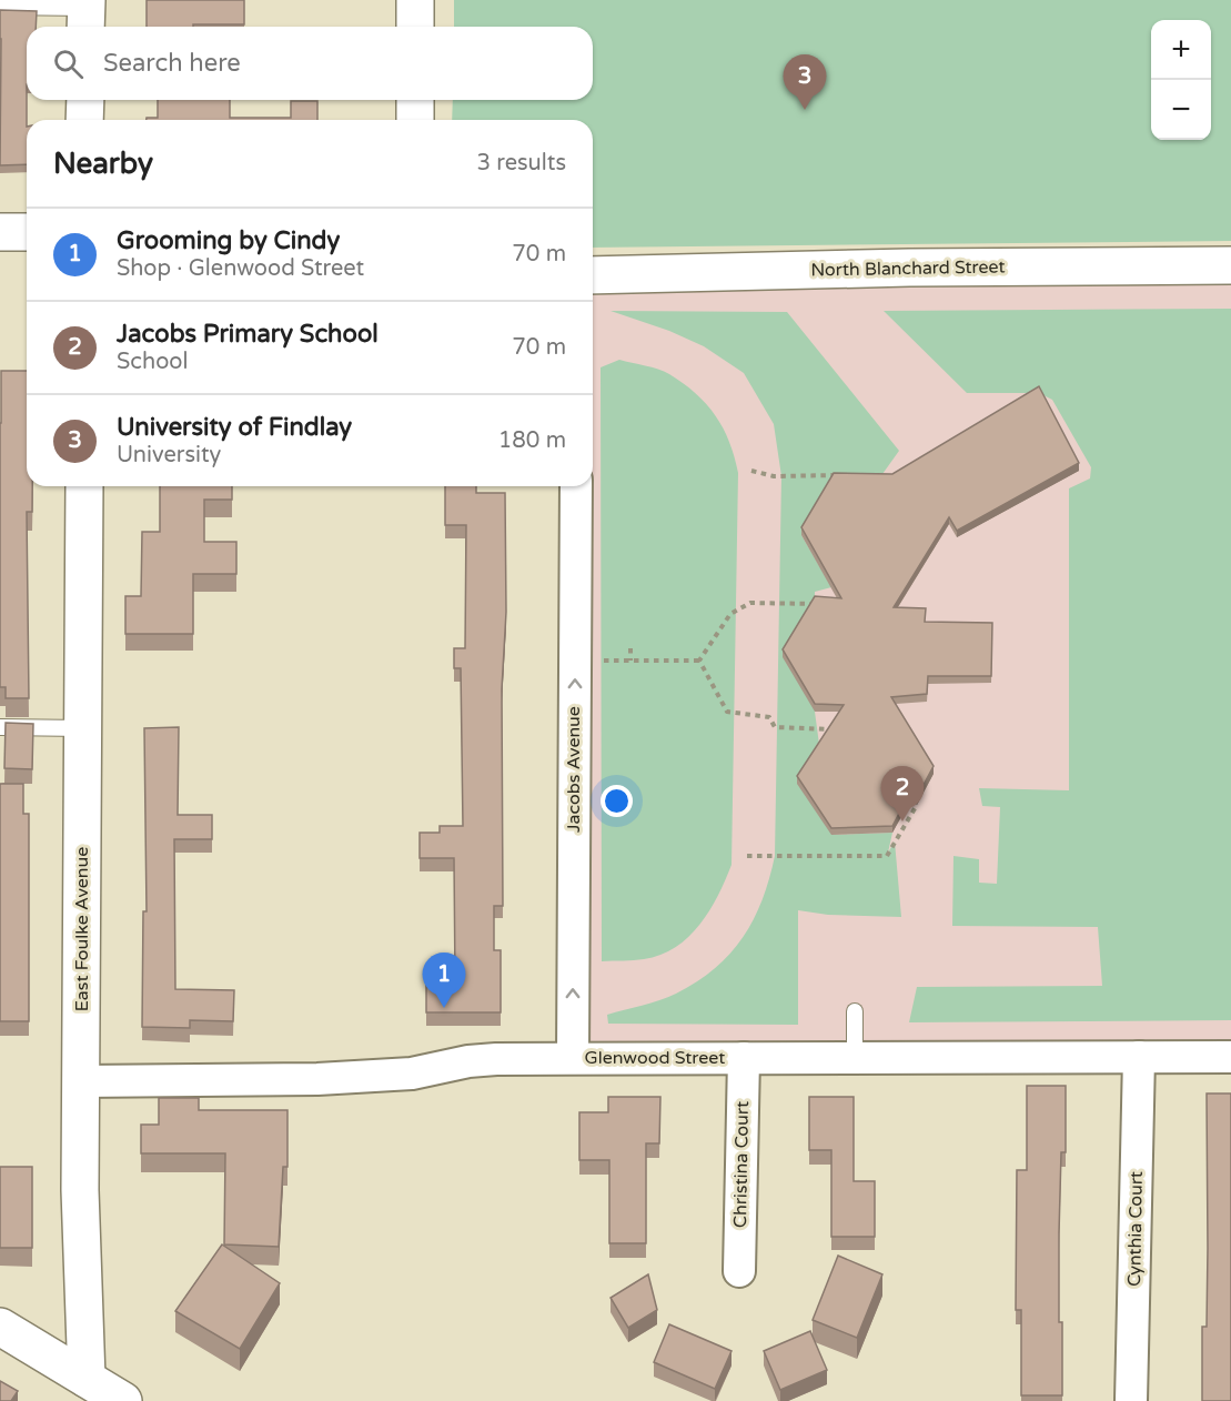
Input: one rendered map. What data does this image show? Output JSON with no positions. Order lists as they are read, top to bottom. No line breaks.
{"streets":{"street":["North Blanchard Street","Jacobs Avenue","East Foulke Avenue","Glenwood Street","Christina Court","Cynthia Court"]},"crossings":[["Jacobs Avenue","Glenwood Street"],["East Foulke Avenue","Glenwood Street"],["Glenwood Street","Christina Court"],["Glenwood Street","Cynthia Court"]],"one_way":["Jacobs Avenue"],"page":{"map_buttons":["+","−"],"search":"Search here","pins":["3","2","1"],"heading":["Nearby","3 results"],"list":[{"mark":"1","name":"Grooming by Cindy","note":"Shop · Glenwood Street","value":"70 m"},{"mark":"2","name":"Jacobs Primary School","note":"School","value":"70 m"},{"mark":"3","name":"University of Findlay","note":"University","value":"180 m"}]}}
